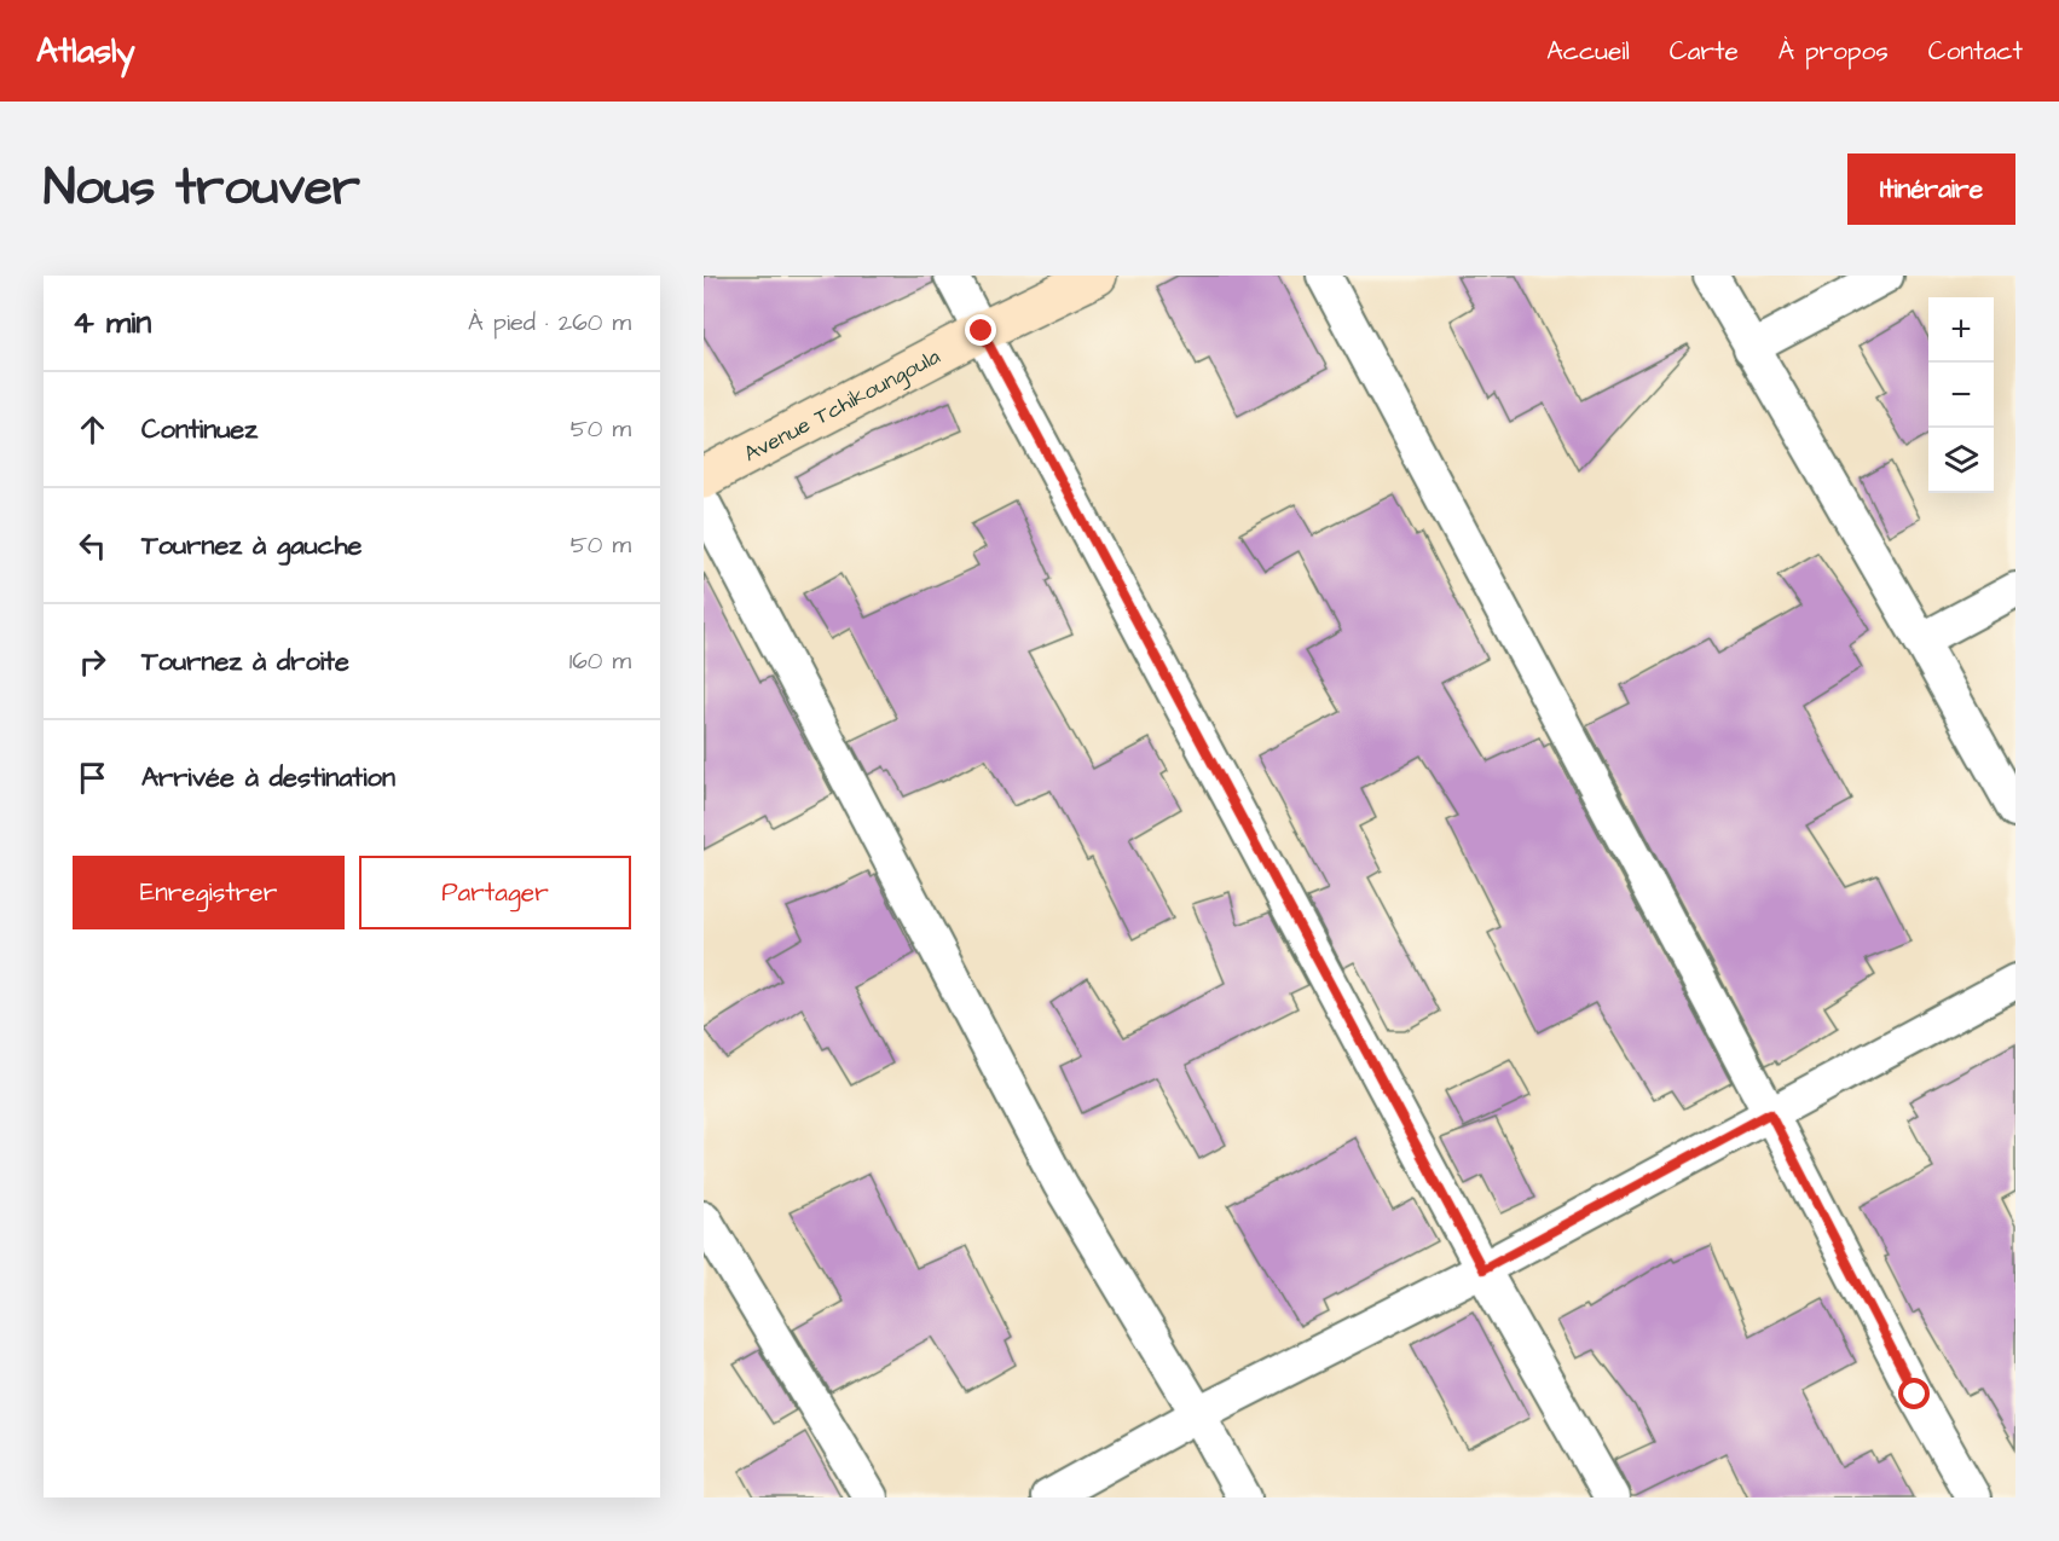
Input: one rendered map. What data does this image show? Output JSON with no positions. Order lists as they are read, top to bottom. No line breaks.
{"streets":{"street":["Avenue Tchikoungoula"]},"page":{"header":"Atlasly","nav":["Accueil","Carte","À propos","Contact"],"title":"Nous trouver","buttons":["Itinéraire",["Enregistrer","Partager"]],"heading":["4 min","À pied · 260 m"],"map_buttons":["+","−"],"list":[["Continuez","50 m"],["Tournez à gauche","50 m"],["Tournez à droite","160 m"],"Arrivée à destination"]}}
